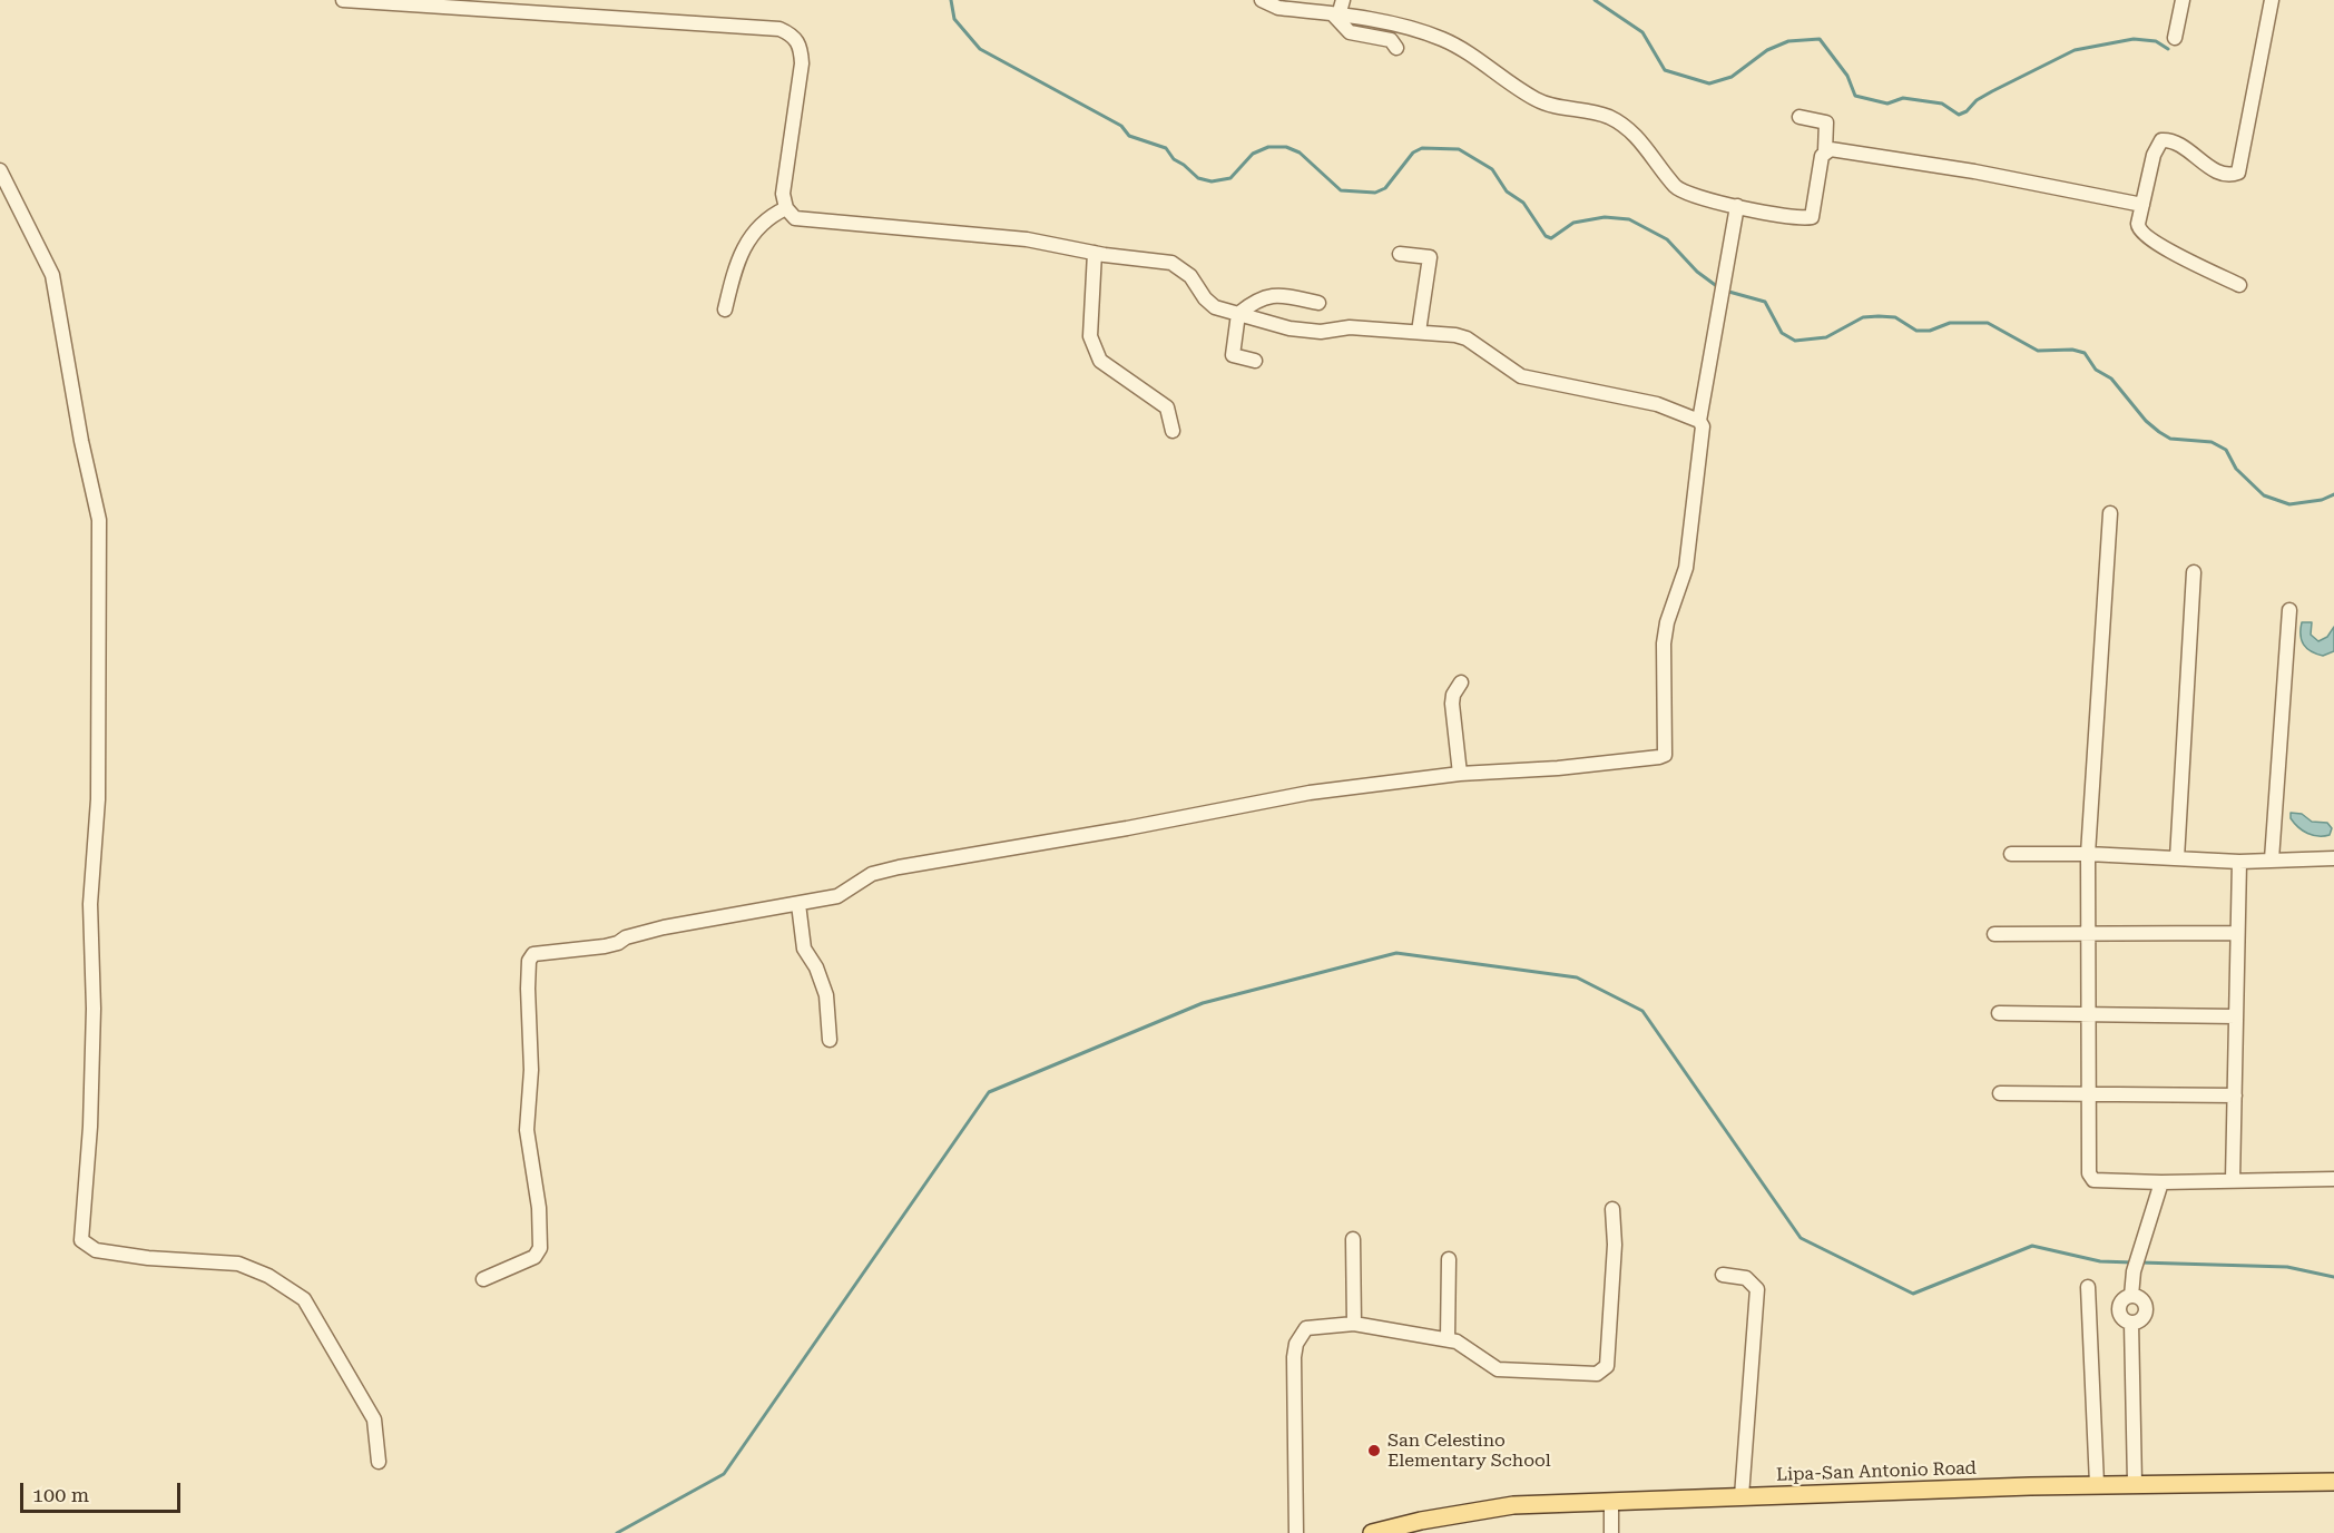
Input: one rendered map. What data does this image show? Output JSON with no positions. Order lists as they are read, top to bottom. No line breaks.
{"streets":{"main road":["Lipa-San Antonio Road"]},"places":["San Celestino Elementary School"],"scale_bar":"100 m"}
